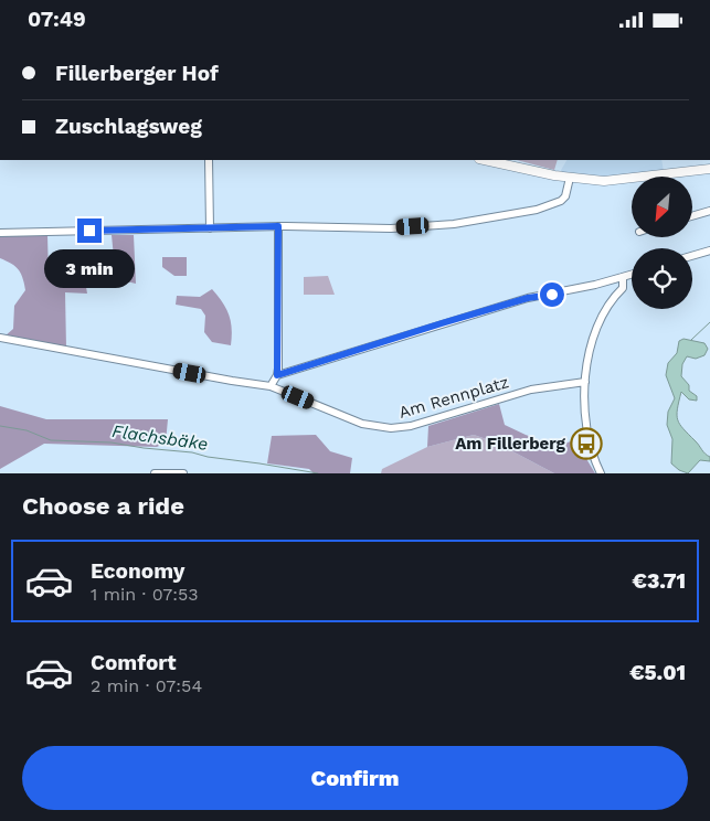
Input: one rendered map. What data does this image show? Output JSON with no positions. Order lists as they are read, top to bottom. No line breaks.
{"streets":{"street":["Am Rennplatz"]},"water":["Flachsbäke"],"places":{"bus stop":["Am Fillerberg"]},"north":"bottom left","page":{"status":"07:49","banner":["Fillerberger Hof","Zuschlagsweg"],"bubble":"3 min","heading":"Choose a ride","list":[{"name":"Economy","note":"1 min · 07:53","value":"€3.71"},{"name":"Comfort","note":"2 min · 07:54","value":"€5.01"}],"buttons":"Confirm"}}
